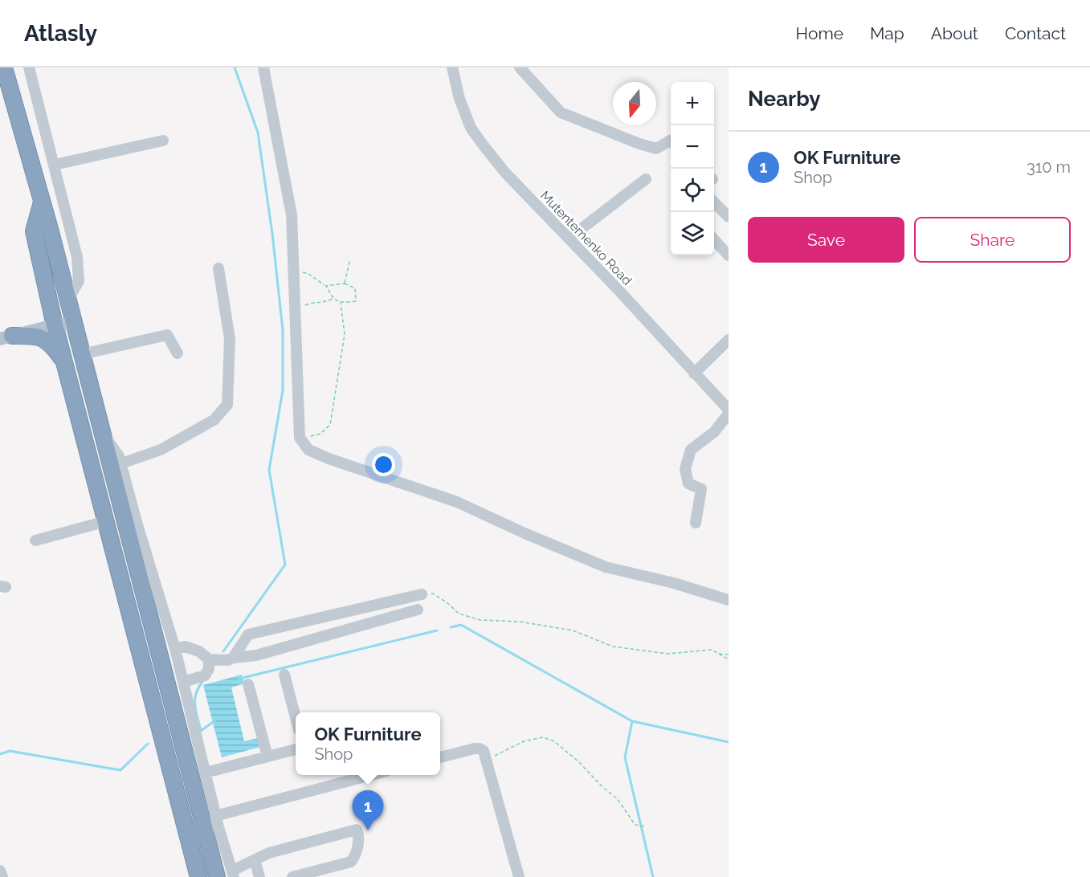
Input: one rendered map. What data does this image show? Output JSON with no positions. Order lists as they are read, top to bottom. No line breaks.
{"streets":{"street":["Mutentemenko Road"]},"north":"bottom","page":{"header":"Atlasly","nav":["Home","Map","About","Contact"],"heading":"Nearby","map_buttons":["+","−"],"list":[{"mark":"1","name":"OK Furniture","note":"Shop","value":"310 m"}],"buttons":["Save","Share"],"popup":["OK Furniture","Shop"],"pins":"1"}}
